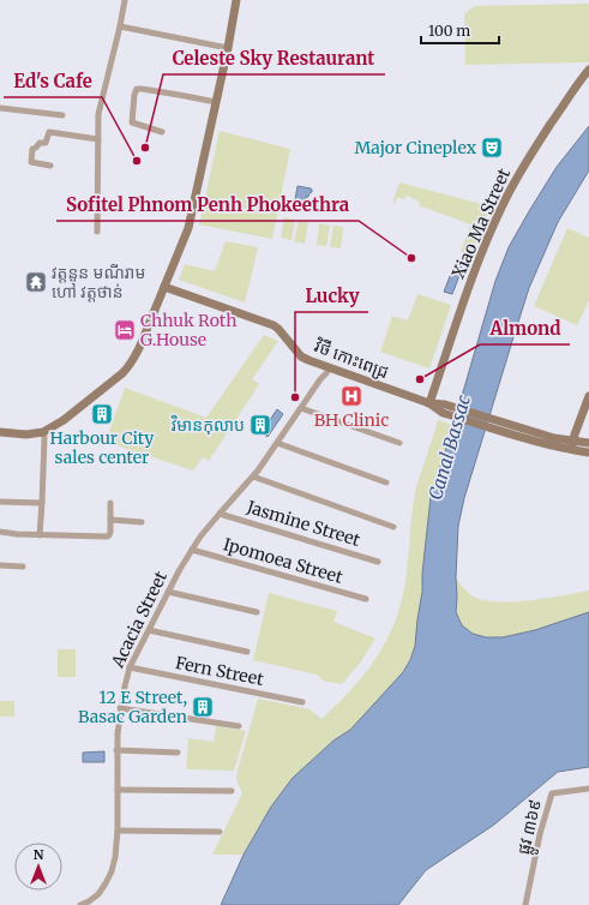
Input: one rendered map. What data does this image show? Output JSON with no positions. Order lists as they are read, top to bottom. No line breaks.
{"streets":{"main road":["Xiao Ma Street","វិថី កោះពេជ្រ"],"street":["Jasmine Street","Ipomoea Street","Acacia Street","Fern Street","ផ្លូវ ៣៦៩"]},"crossings":[["Xiao Ma Street","វិថី កោះពេជ្រ"],["វិថី កោះពេជ្រ","Acacia Street"],["Jasmine Street","Acacia Street"],["Ipomoea Street","Acacia Street"],["Acacia Street","Fern Street"]],"water":["Canal Bassac"],"places":{"other":["Celeste Sky Restaurant","Ed's Cafe","Sofitel Phnom Penh Phokeethra","Almond","Lucky"],"theatre":["Major Cineplex"],"temple":["វត្តនួន មណីរាម ហៅ វត្តថាន់"],"hotel":["Chhuk Roth G.House"],"hospital":["BH Clinic"],"building":["Harbour City sales center","វិមានកុលាប","12 E Street, Basac Garden"]},"scale_bar":"100 m","north":"top"}
